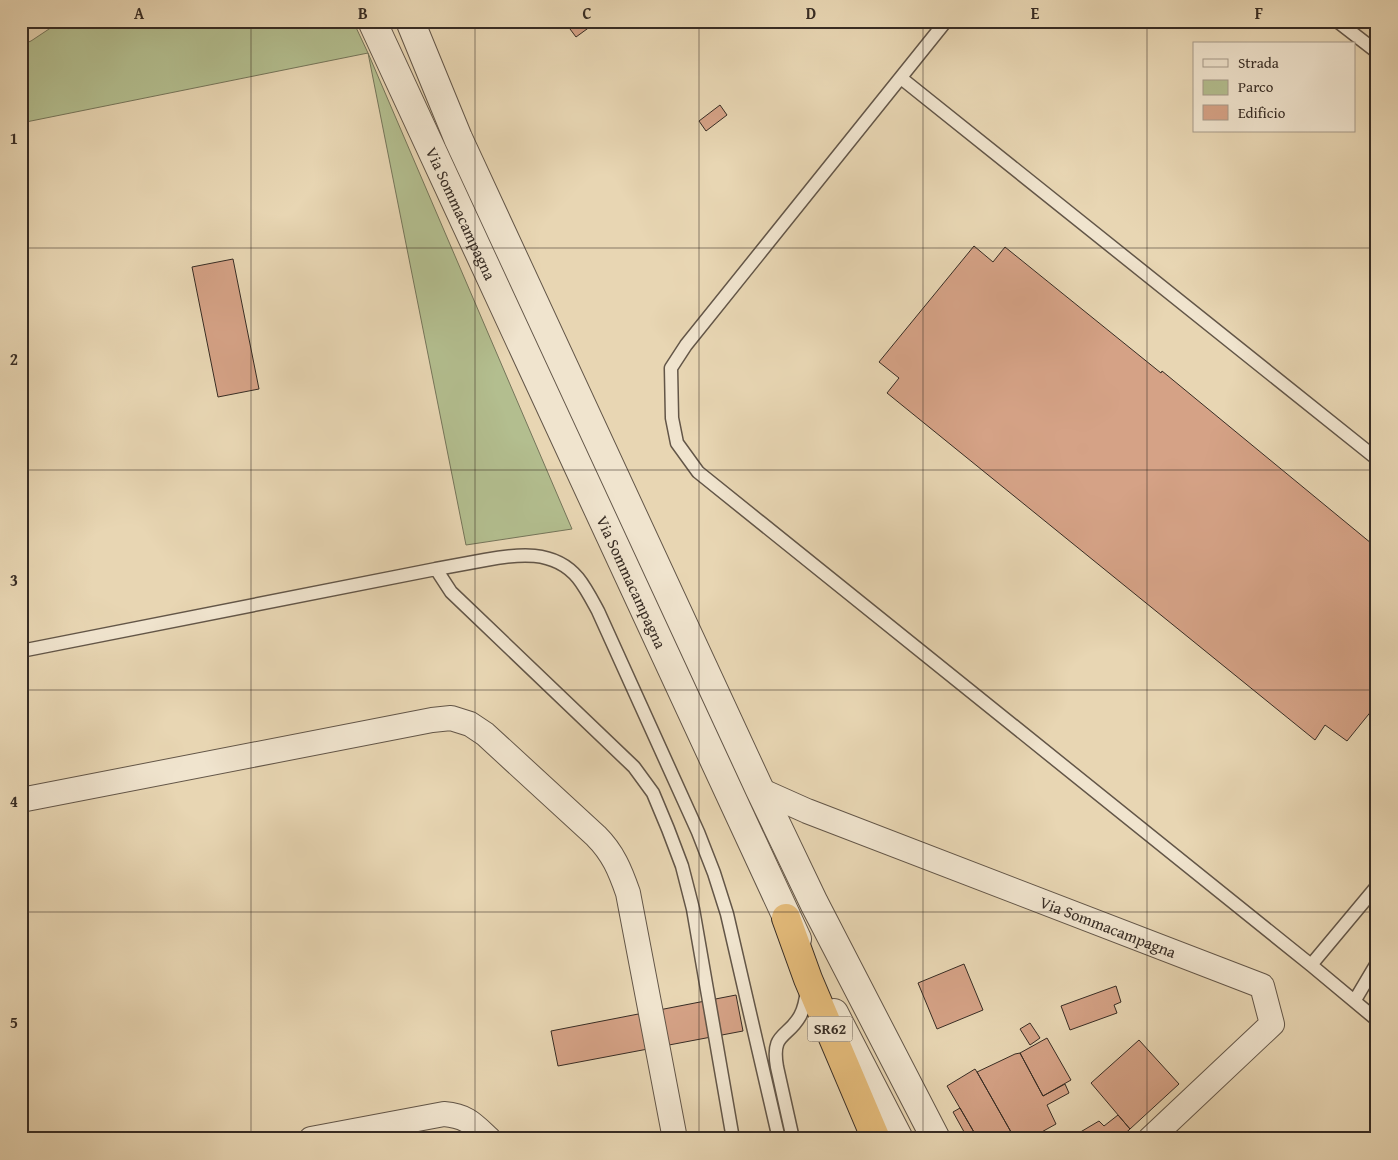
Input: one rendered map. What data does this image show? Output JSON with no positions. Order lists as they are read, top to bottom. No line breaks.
{"streets":{"highway":["SR62"],"street":["Via Sommacampagna"]},"crossings":[["Via Sommacampagna","SR62"]],"legend":["Strada","Parco","Edificio"],"grid":{"columns":["A","B","C","D","E","F"],"rows":["1","2","3","4","5"]}}
